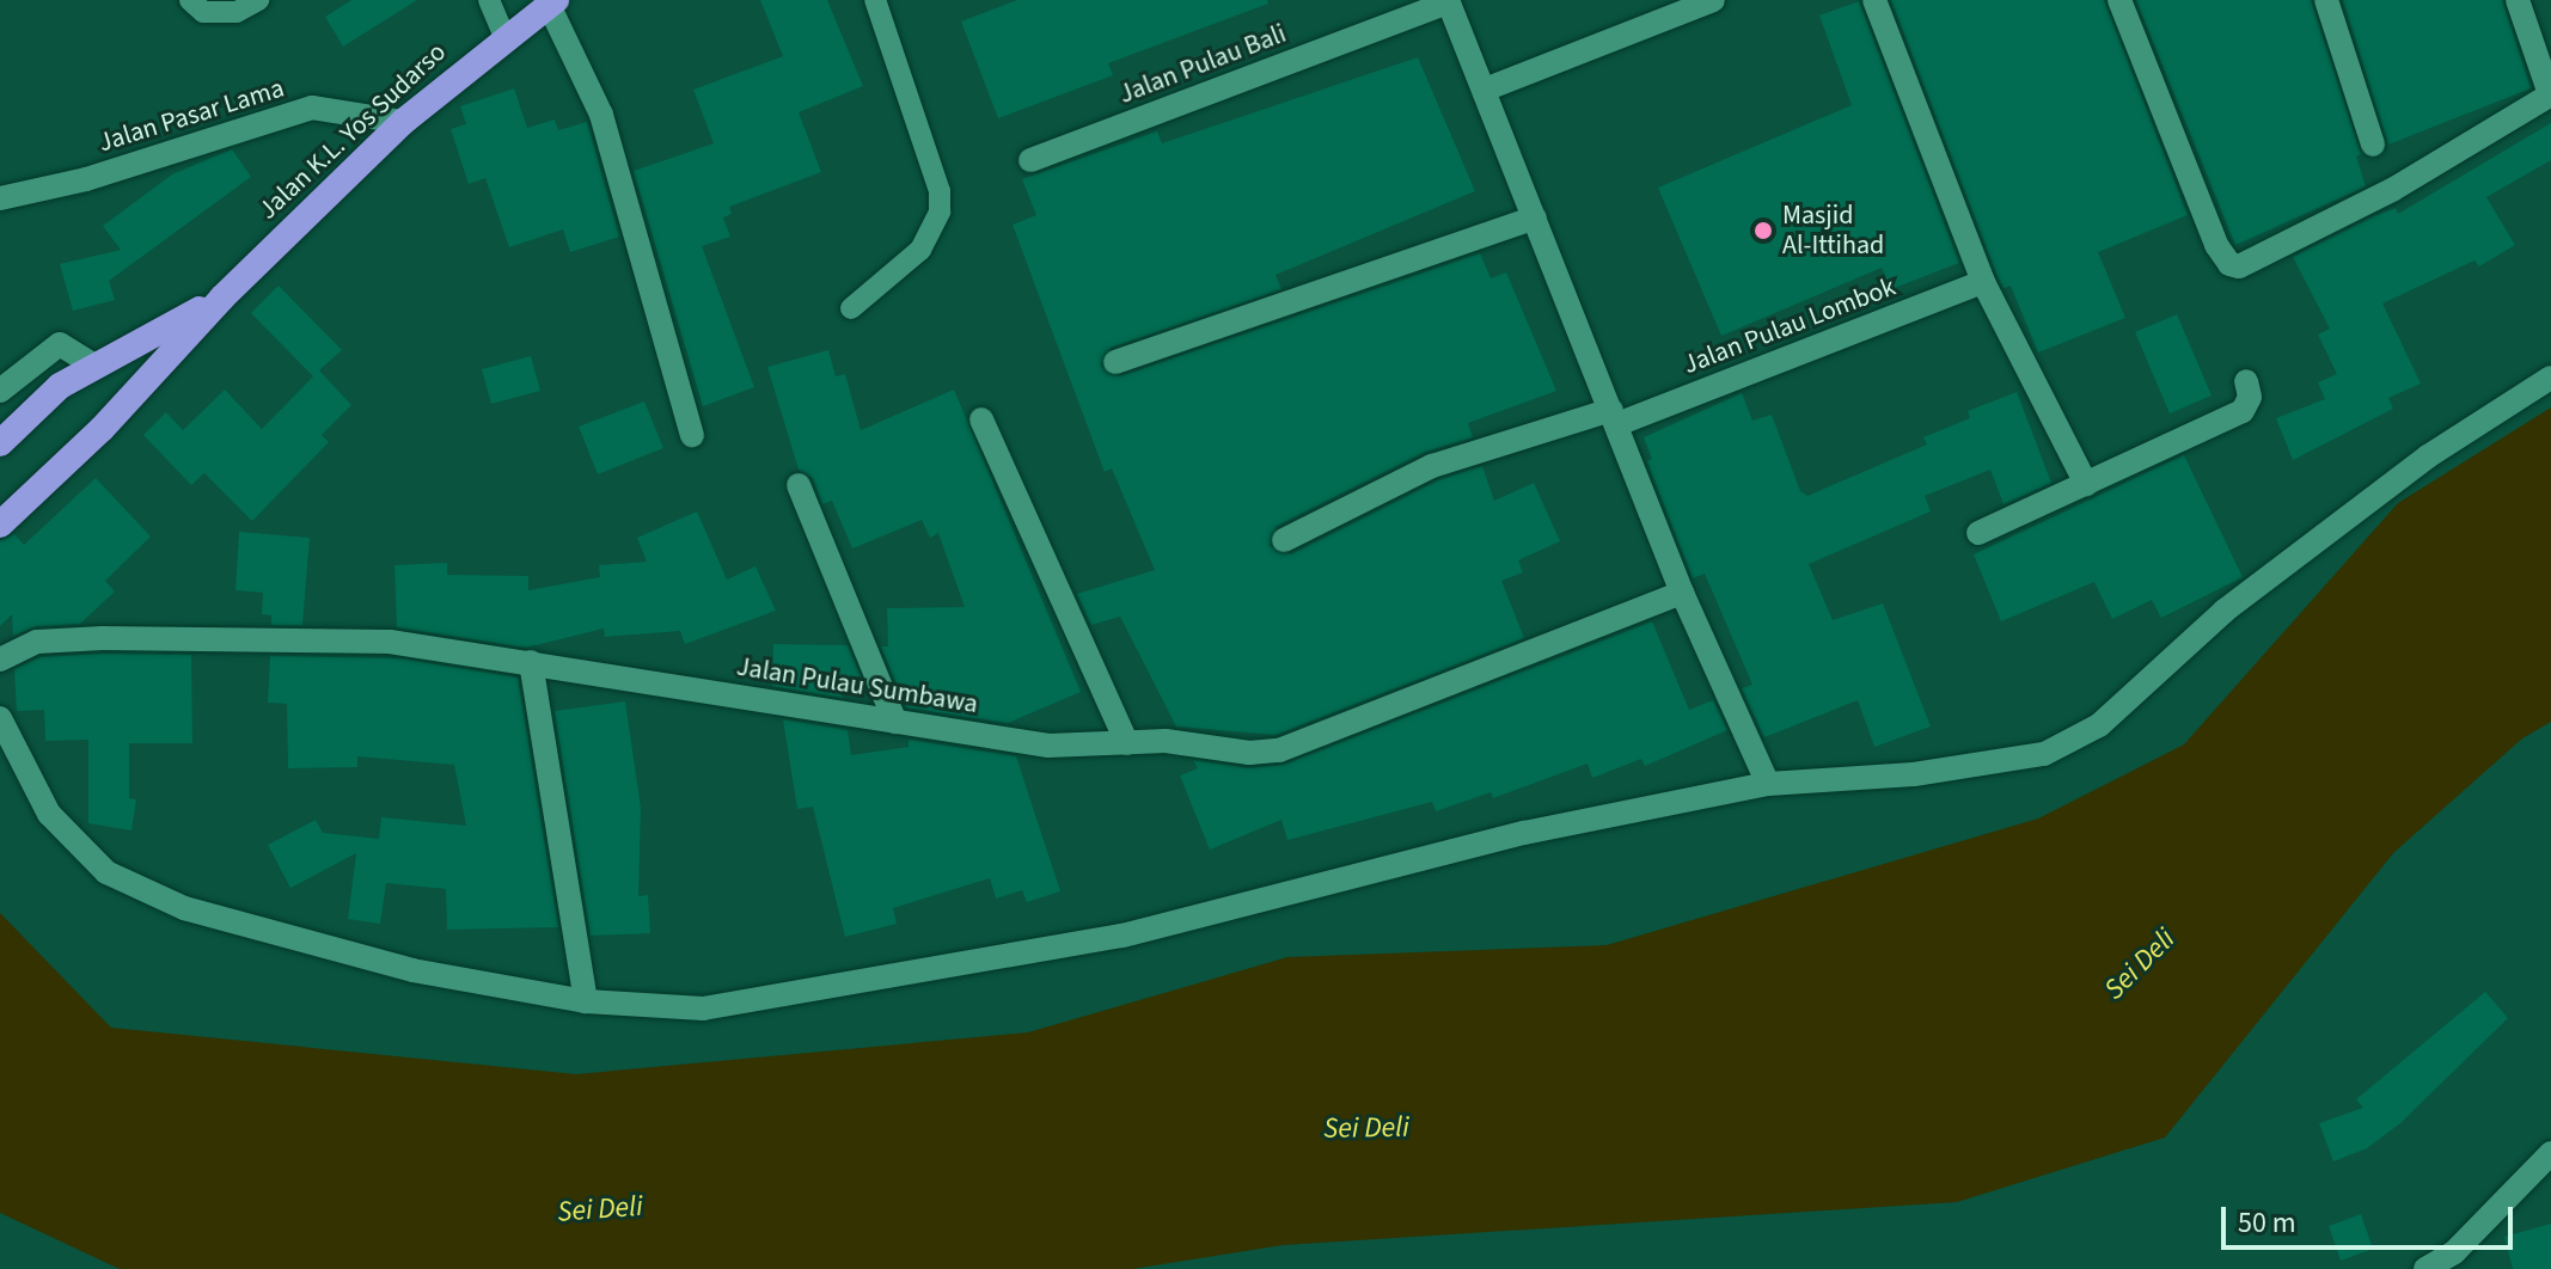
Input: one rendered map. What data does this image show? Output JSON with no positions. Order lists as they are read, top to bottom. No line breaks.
{"streets":{"highway":["Jalan K.L. Yos Sudarso"],"street":["Jalan Pulau Bali","Jalan Pasar Lama","Jalan Pulau Lombok","Jalan Pulau Sumbawa"]},"crossings":[["Jalan Pasar Lama","Jalan K.L. Yos Sudarso"]],"water":["Sei Deli"],"places":["Masjid Al-Ittihad"],"scale_bar":"50 m"}
